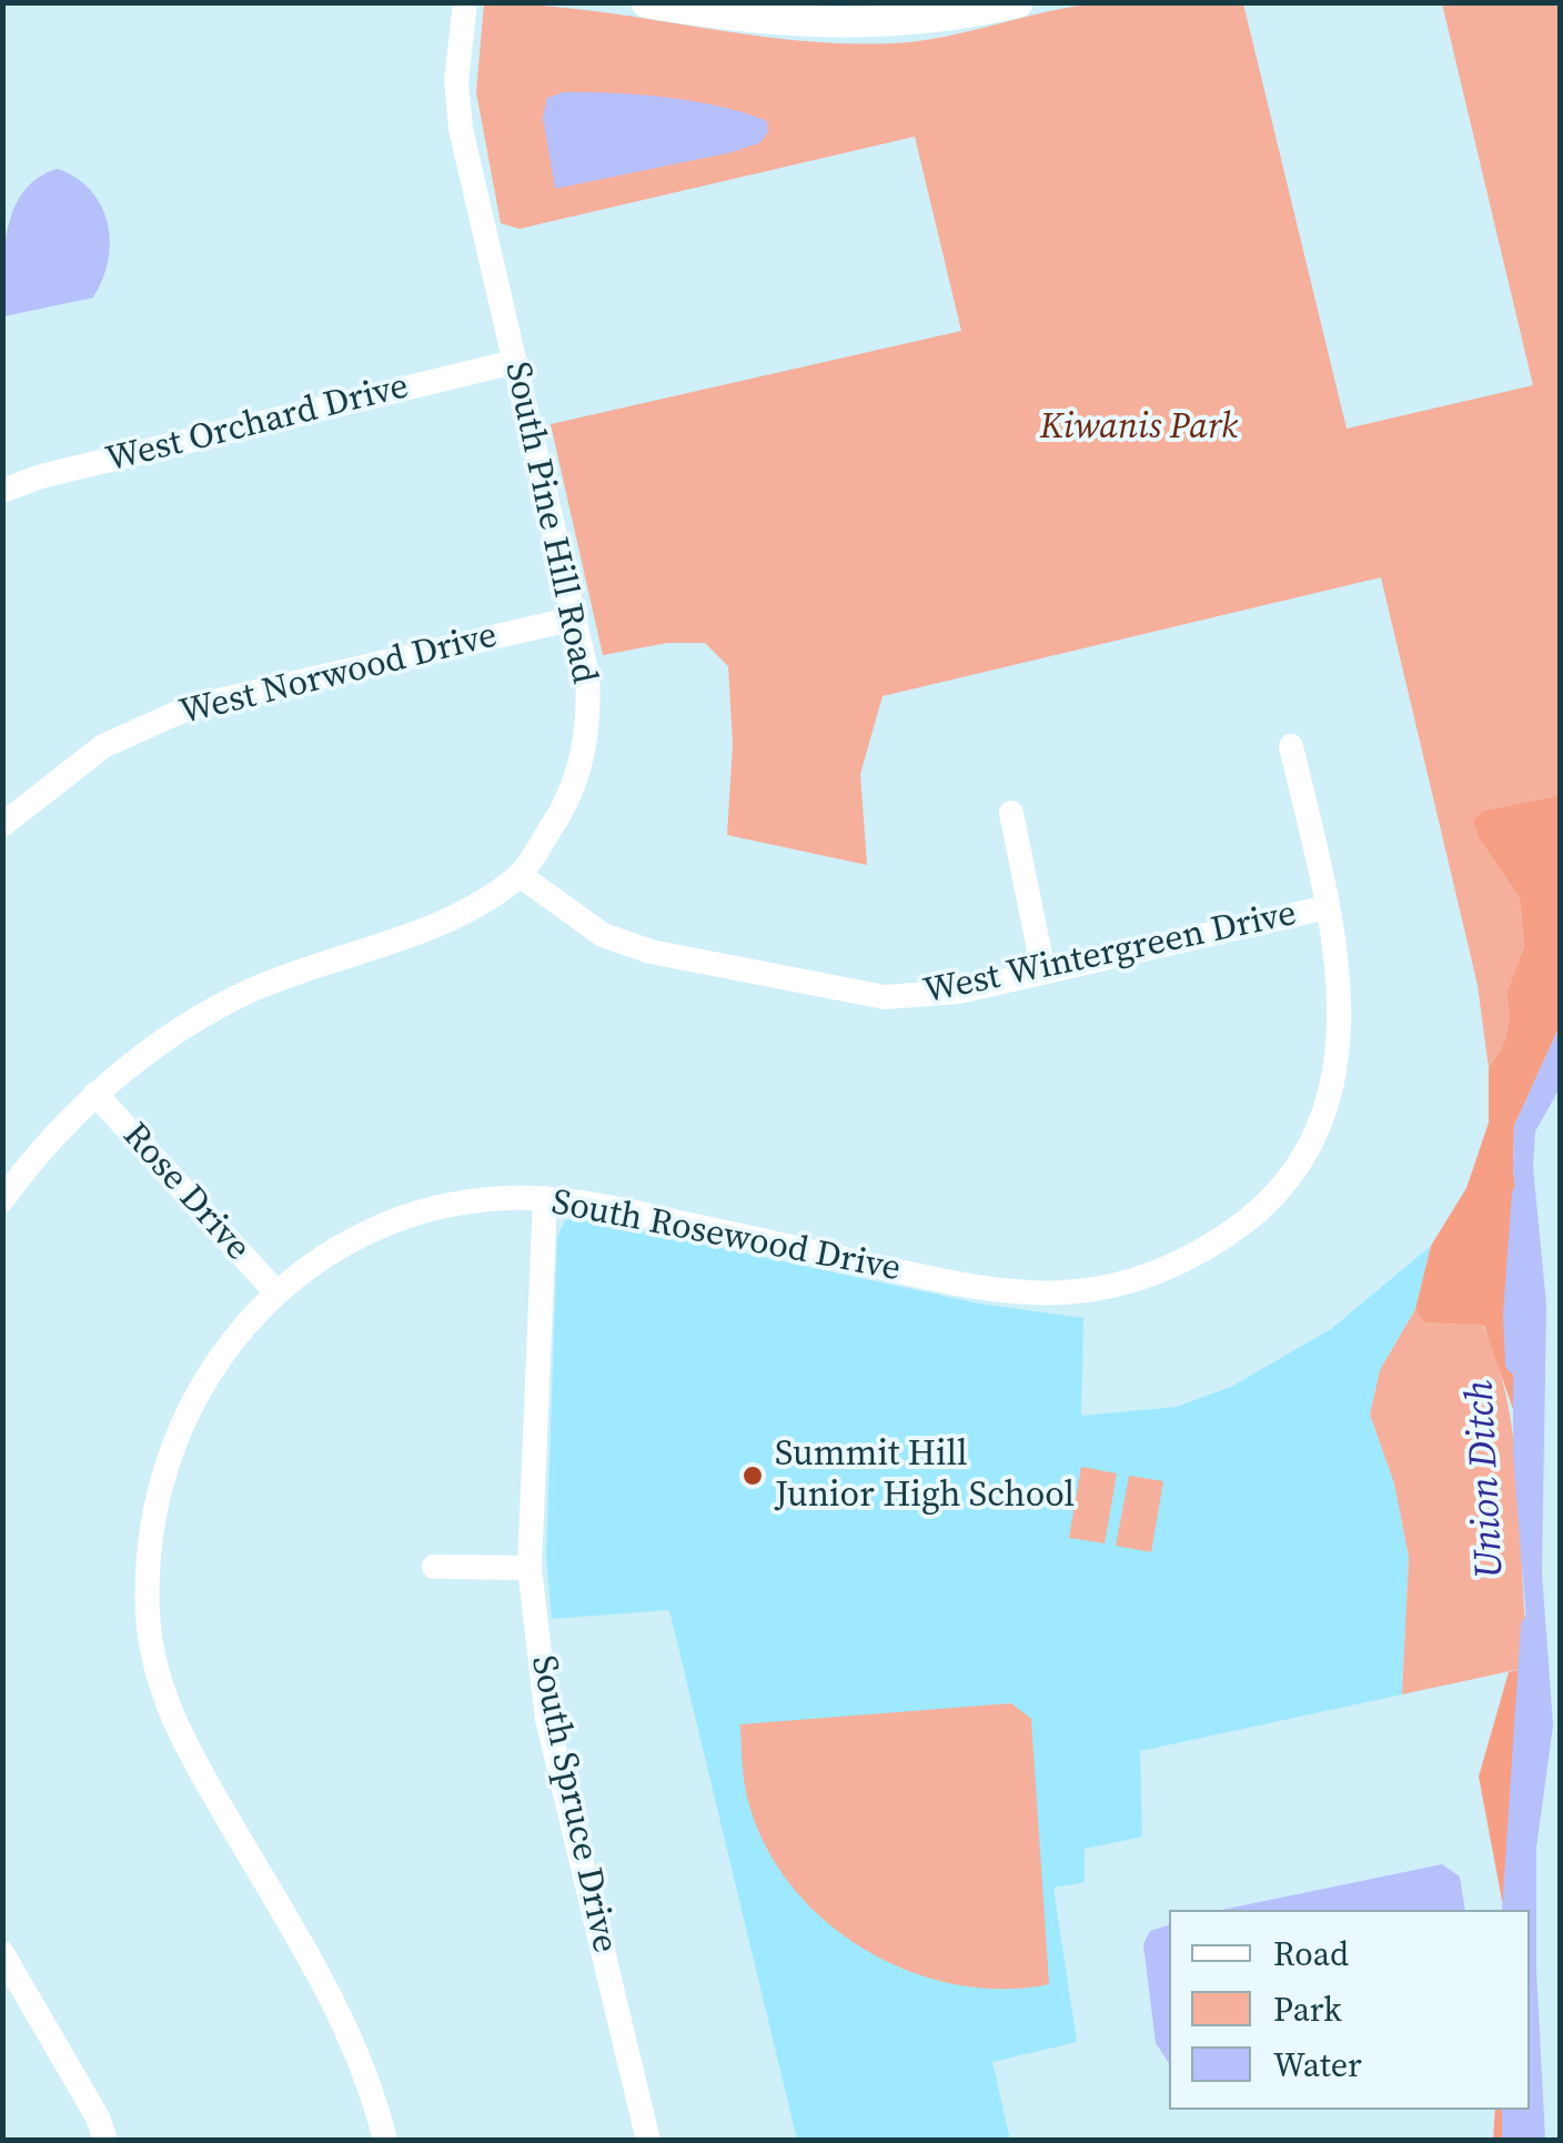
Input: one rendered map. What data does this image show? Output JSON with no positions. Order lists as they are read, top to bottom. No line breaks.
{"streets":{"street":["West Orchard Drive","South Pine Hill Road","West Norwood Drive","West Wintergreen Drive","Rose Drive","South Rosewood Drive","South Spruce Drive"]},"crossings":[["West Orchard Drive","South Pine Hill Road"],["South Pine Hill Road","West Norwood Drive"],["South Pine Hill Road","West Wintergreen Drive"],["South Pine Hill Road","Rose Drive"],["West Wintergreen Drive","South Rosewood Drive"],["Rose Drive","South Rosewood Drive"],["South Rosewood Drive","South Spruce Drive"]],"water":["Union Ditch"],"parks":["Kiwanis Park"],"places":["Summit Hill Junior High School"],"legend":["Road","Park","Water"]}
